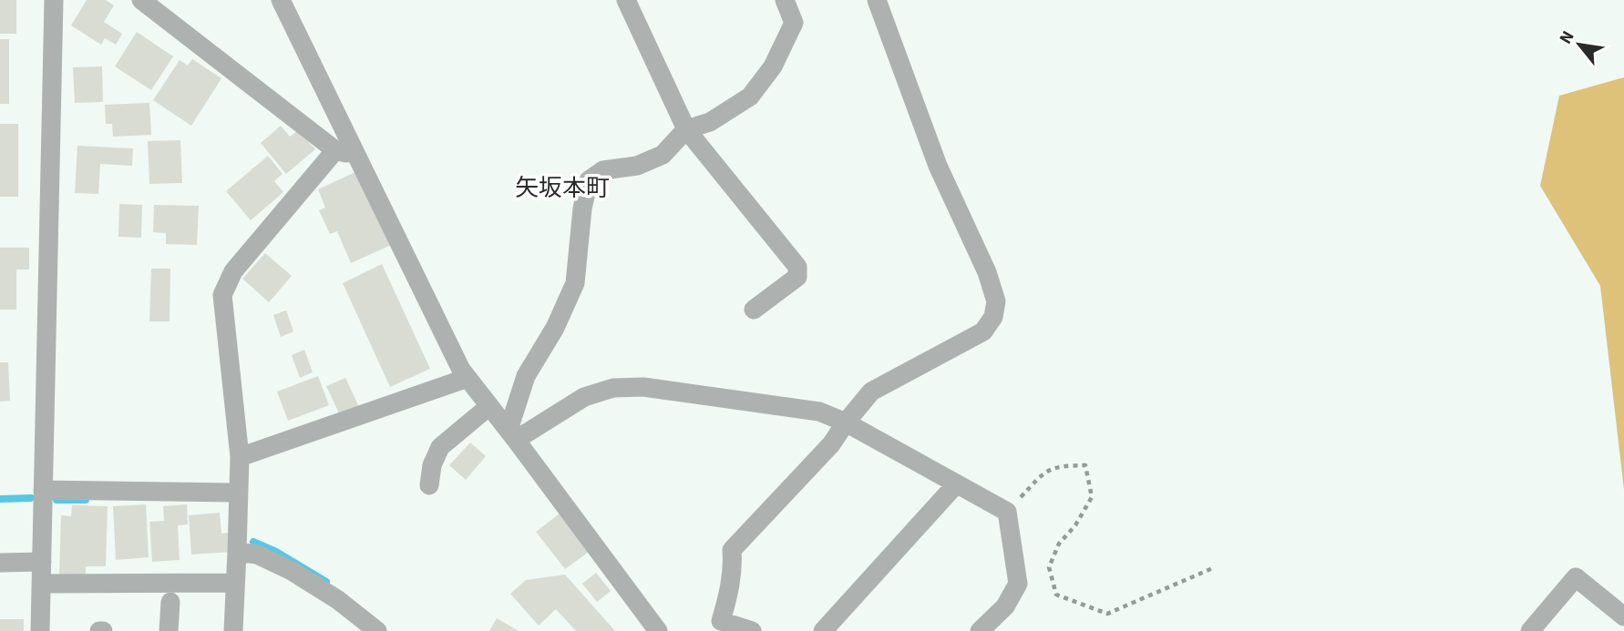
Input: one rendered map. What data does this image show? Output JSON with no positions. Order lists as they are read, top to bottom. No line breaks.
{"districts":["矢坂本町"],"north":"top left"}
